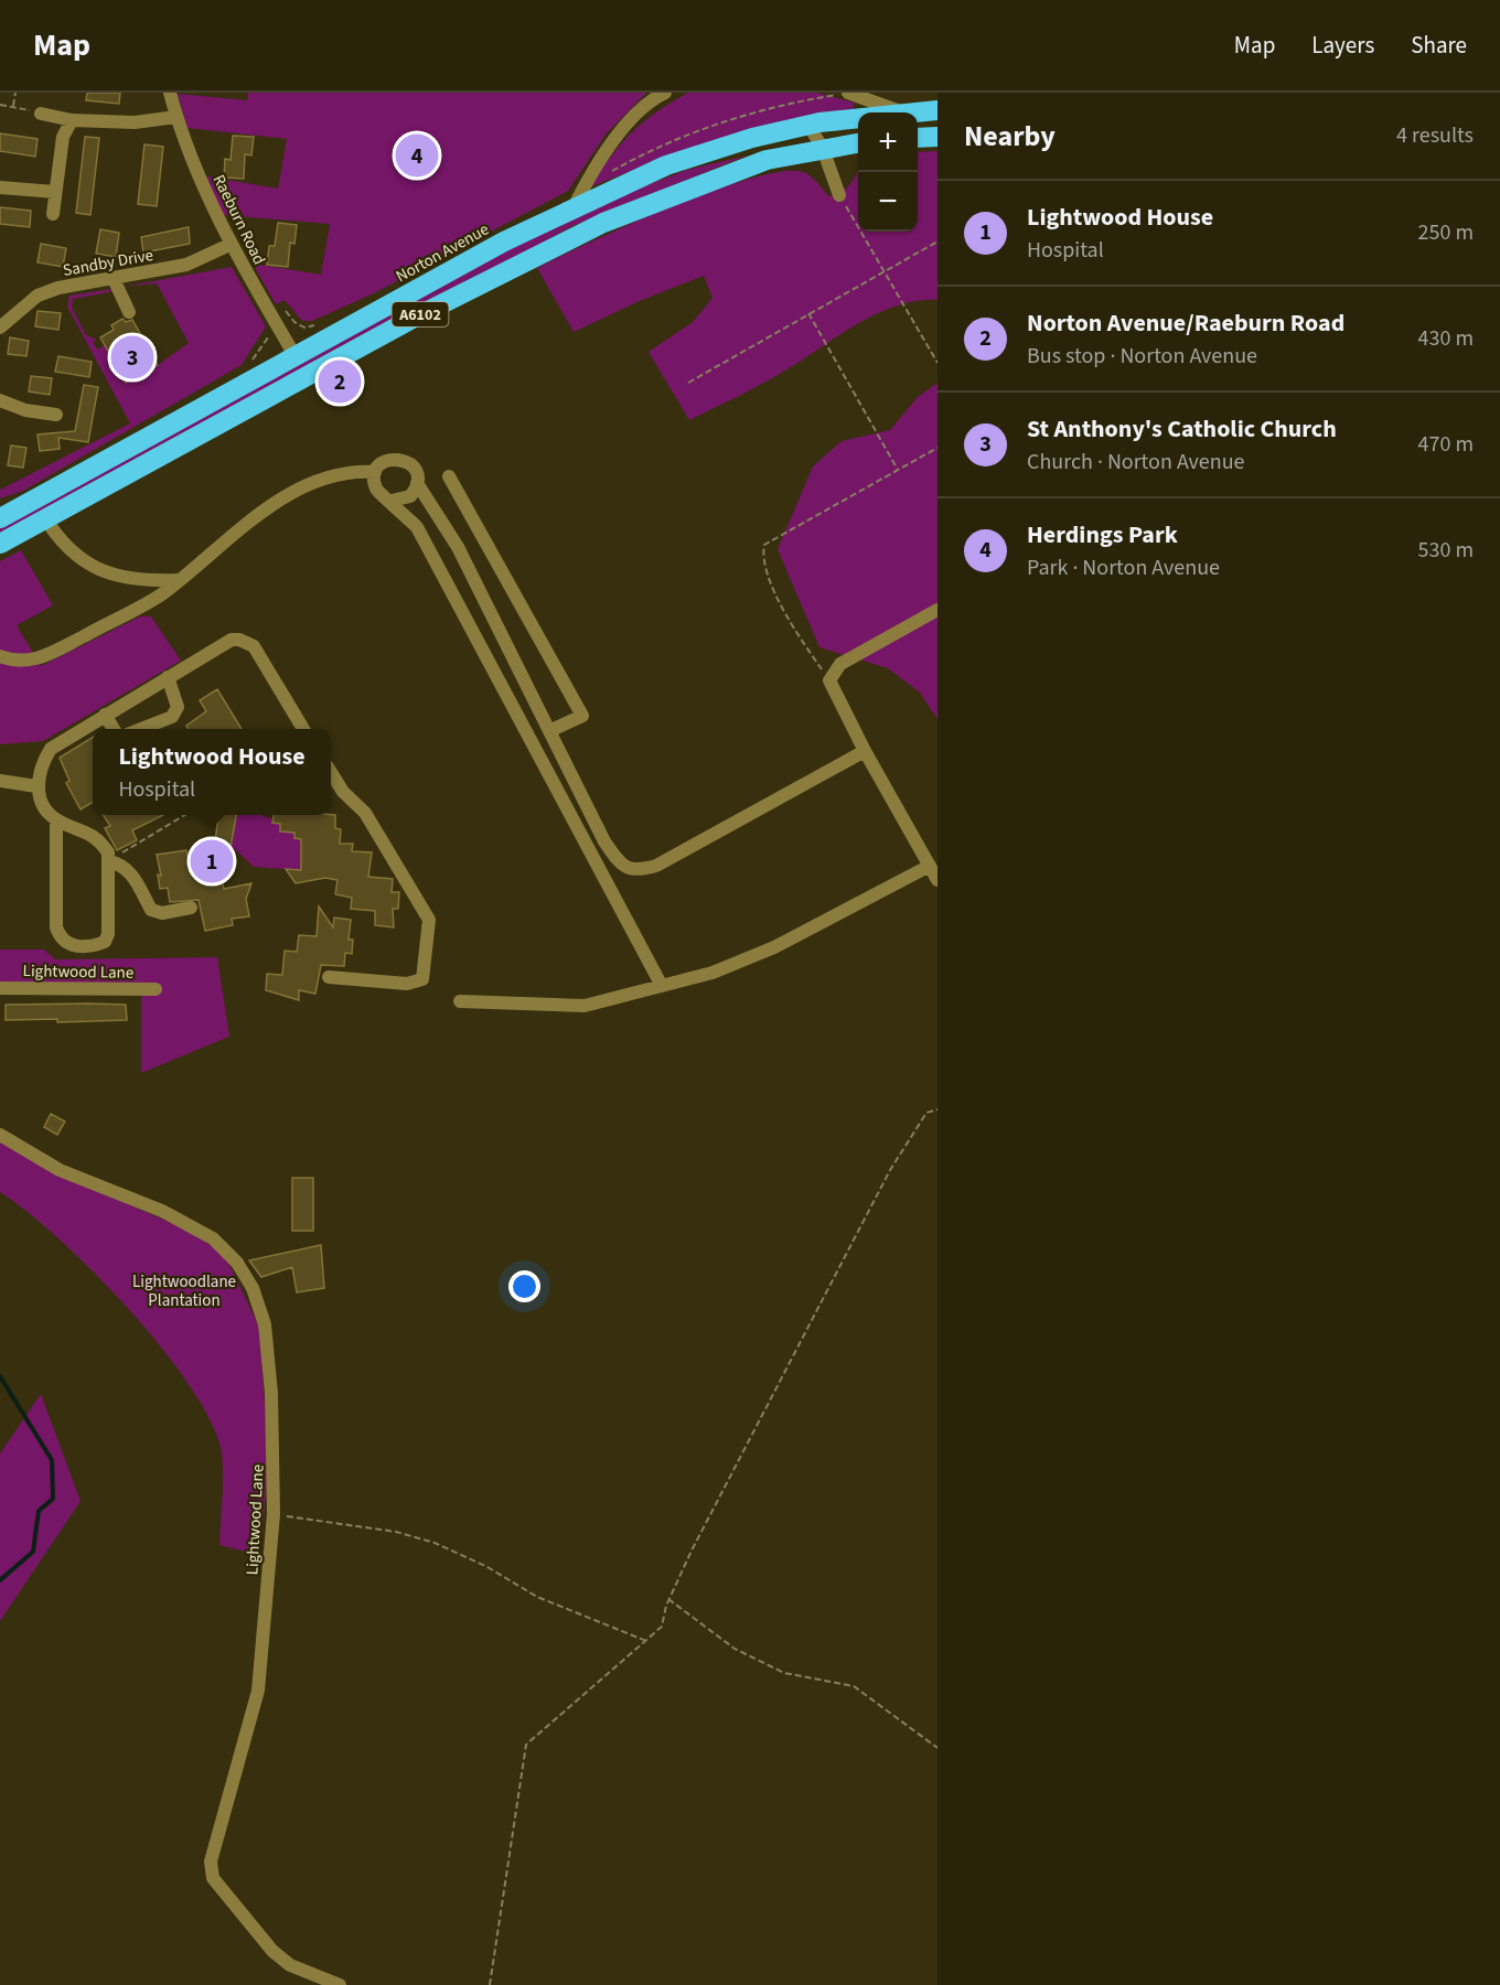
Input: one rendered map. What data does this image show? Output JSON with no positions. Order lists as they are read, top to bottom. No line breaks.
{"streets":{"highway":["Norton Avenue","A6102"],"street":["Raeburn Road","Sandby Drive","Lightwood Lane"]},"crossings":[["Raeburn Road","Norton Avenue"],["Raeburn Road","Sandby Drive"]],"parks":["Lightwoodlane Plantation"],"page":{"header":"Map","nav":["Map","Layers","Share"],"heading":["Nearby","4 results"],"map_buttons":["+","−"],"pins":["4","3","2","1"],"list":[{"mark":"1","name":"Lightwood House","note":"Hospital","value":"250 m"},{"mark":"2","name":"Norton Avenue/Raeburn Road","note":"Bus stop · Norton Avenue","value":"430 m"},{"mark":"3","name":"St Anthony's Catholic Church","note":"Church · Norton Avenue","value":"470 m"},{"mark":"4","name":"Herdings Park","note":"Park · Norton Avenue","value":"530 m"}],"popup":["Lightwood House","Hospital"]}}
